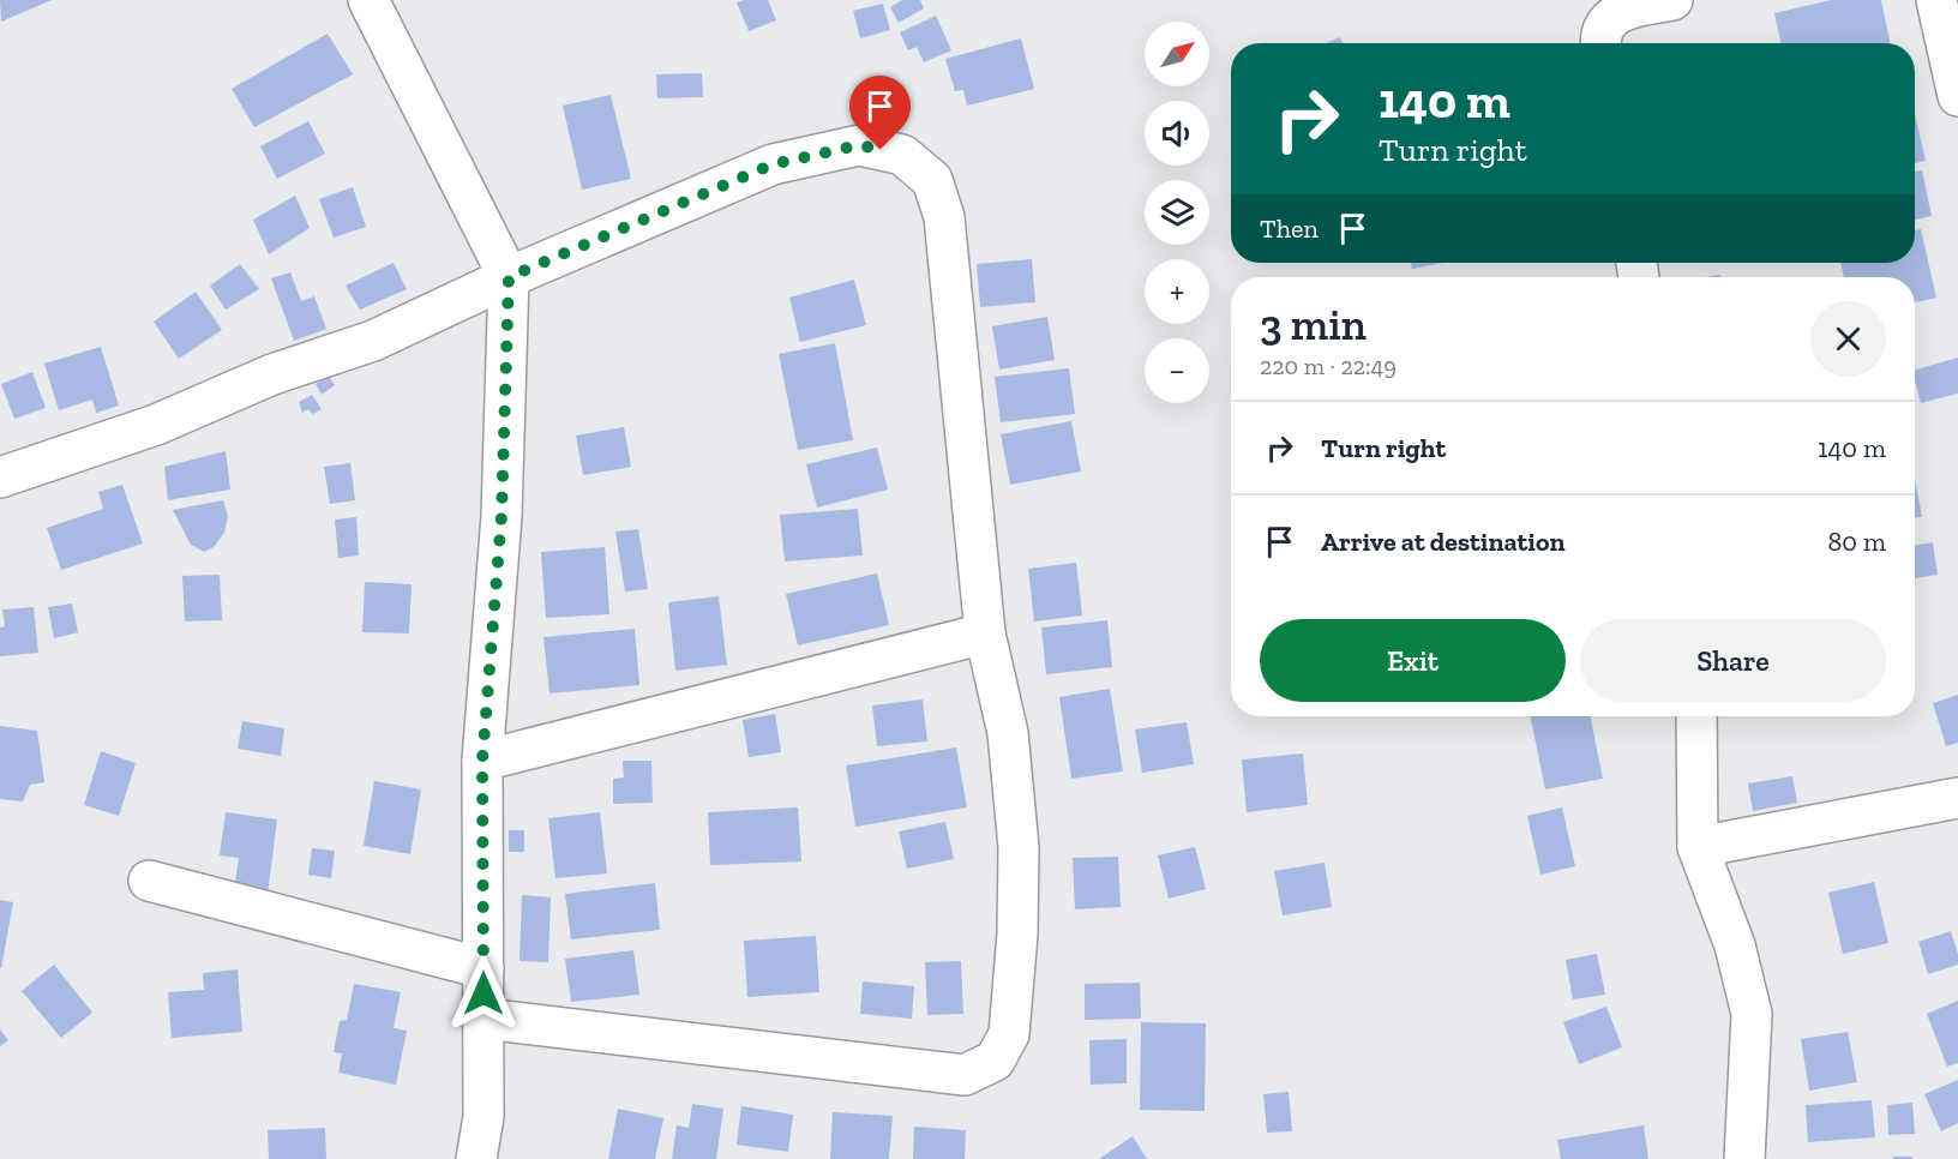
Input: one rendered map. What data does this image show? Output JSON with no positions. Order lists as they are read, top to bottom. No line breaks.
{"north":"top right","page":{"map_buttons":["+","−"],"turn":["140 m","Turn right"],"then":"Then","heading":["3 min","220 m · 22:49"],"list":[{"name":"Turn right","value":"140 m"},{"name":"Arrive at destination","value":"80 m"}],"buttons":["Exit","Share"]}}
